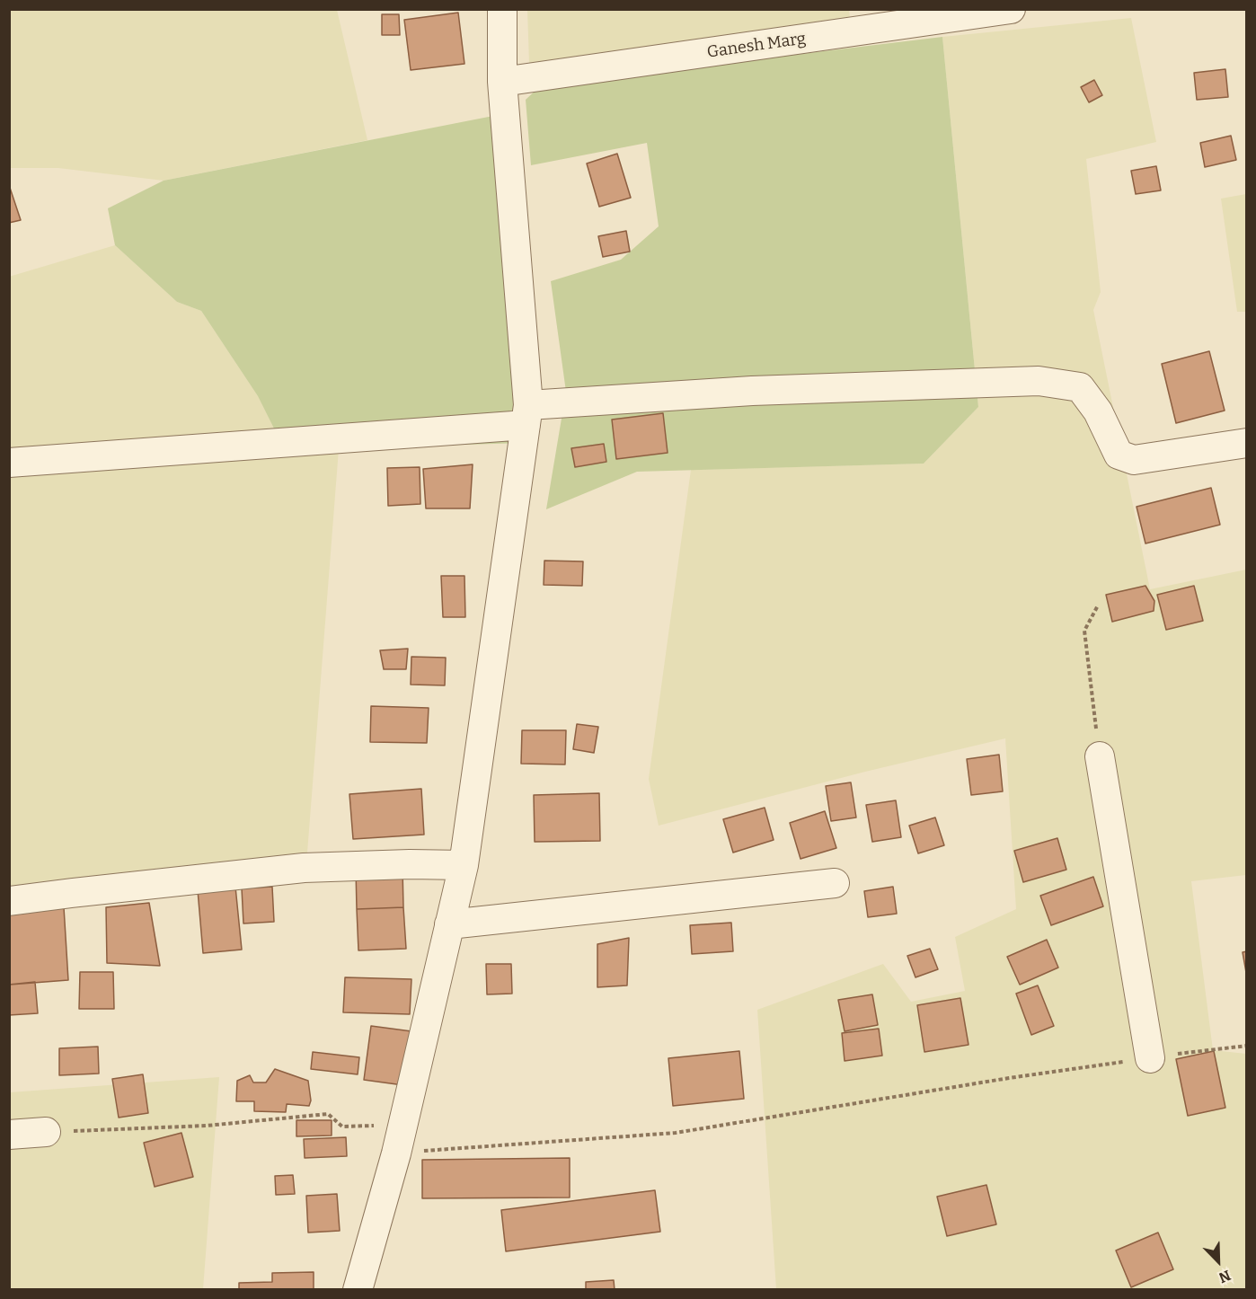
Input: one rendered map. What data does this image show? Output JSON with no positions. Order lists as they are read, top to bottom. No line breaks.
{"streets":{"street":["Ganesh Marg"]},"north":"bottom right"}
